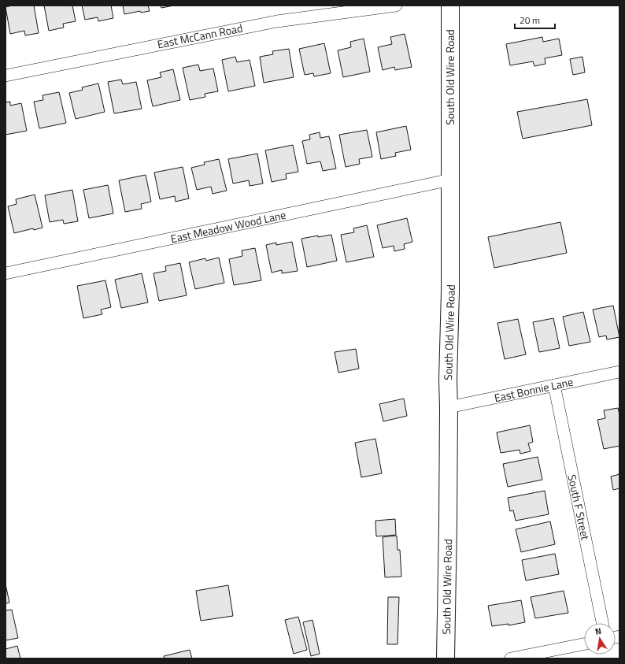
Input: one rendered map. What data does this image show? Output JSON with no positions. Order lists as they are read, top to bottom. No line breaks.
{"streets":{"street":["East McCann Road","South Old Wire Road","East Meadow Wood Lane","East Bonnie Lane","South F Street"]},"crossings":[["South Old Wire Road","East Meadow Wood Lane"],["South Old Wire Road","East Bonnie Lane"],["East Bonnie Lane","South F Street"]],"scale_bar":"20 m","north":"top"}
